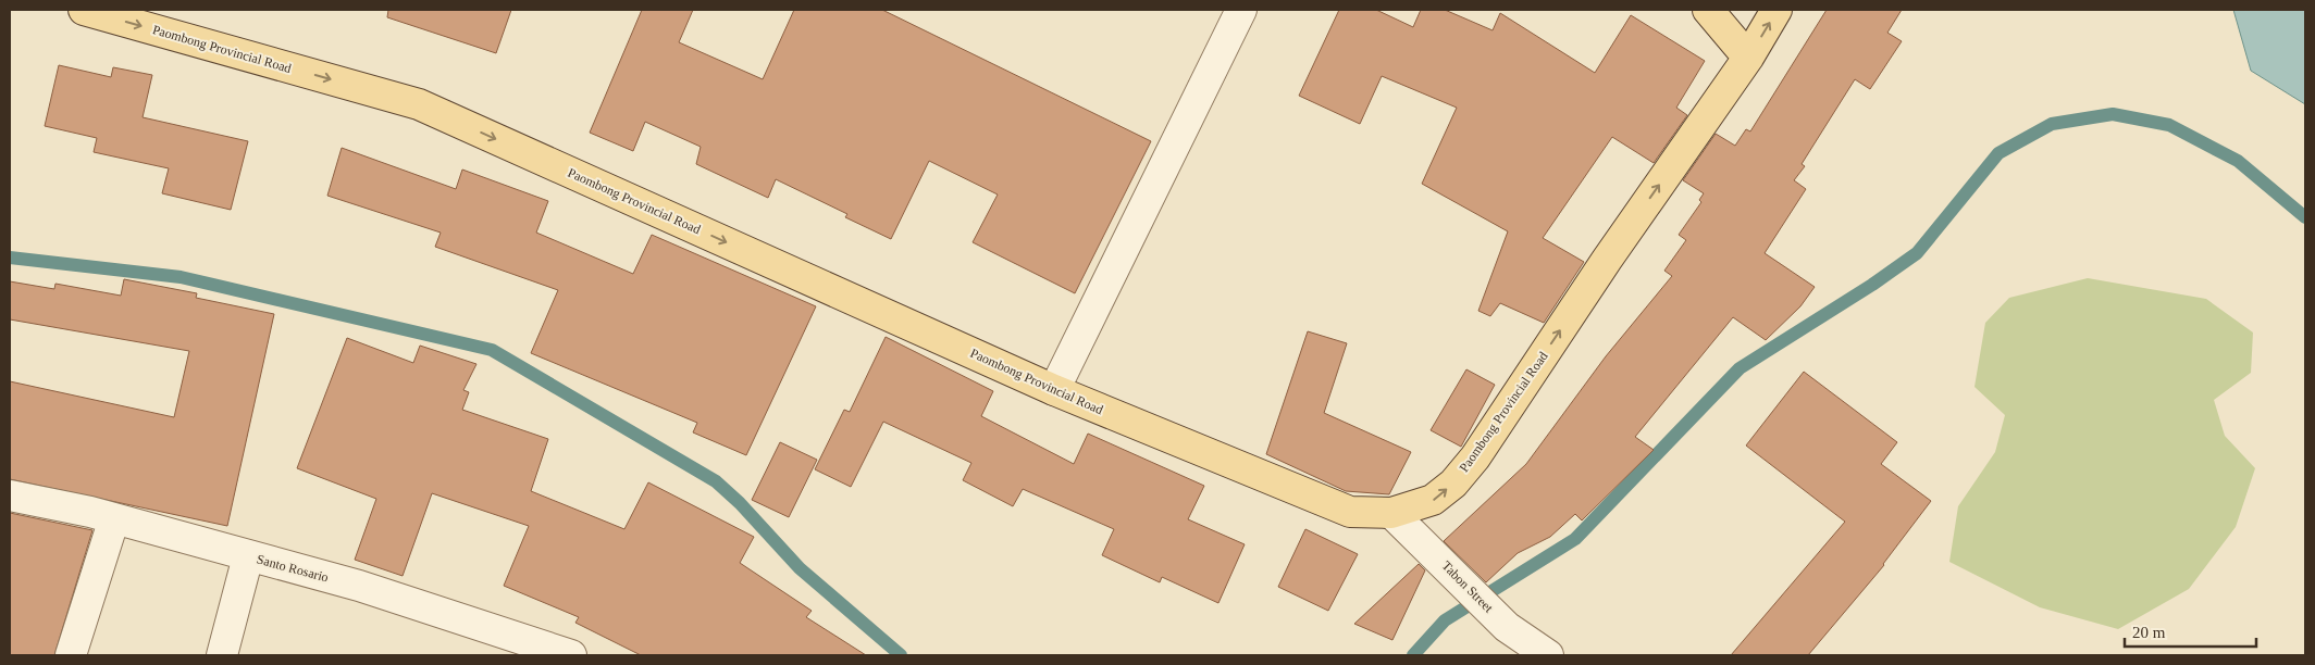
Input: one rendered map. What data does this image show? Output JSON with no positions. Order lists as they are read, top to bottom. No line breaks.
{"streets":{"main road":["Paombong Provincial Road"],"street":["Santo Rosario","Tabon Street"]},"crossings":[["Paombong Provincial Road","Tabon Street"]],"one_way":["Paombong Provincial Road"],"scale_bar":"20 m"}
